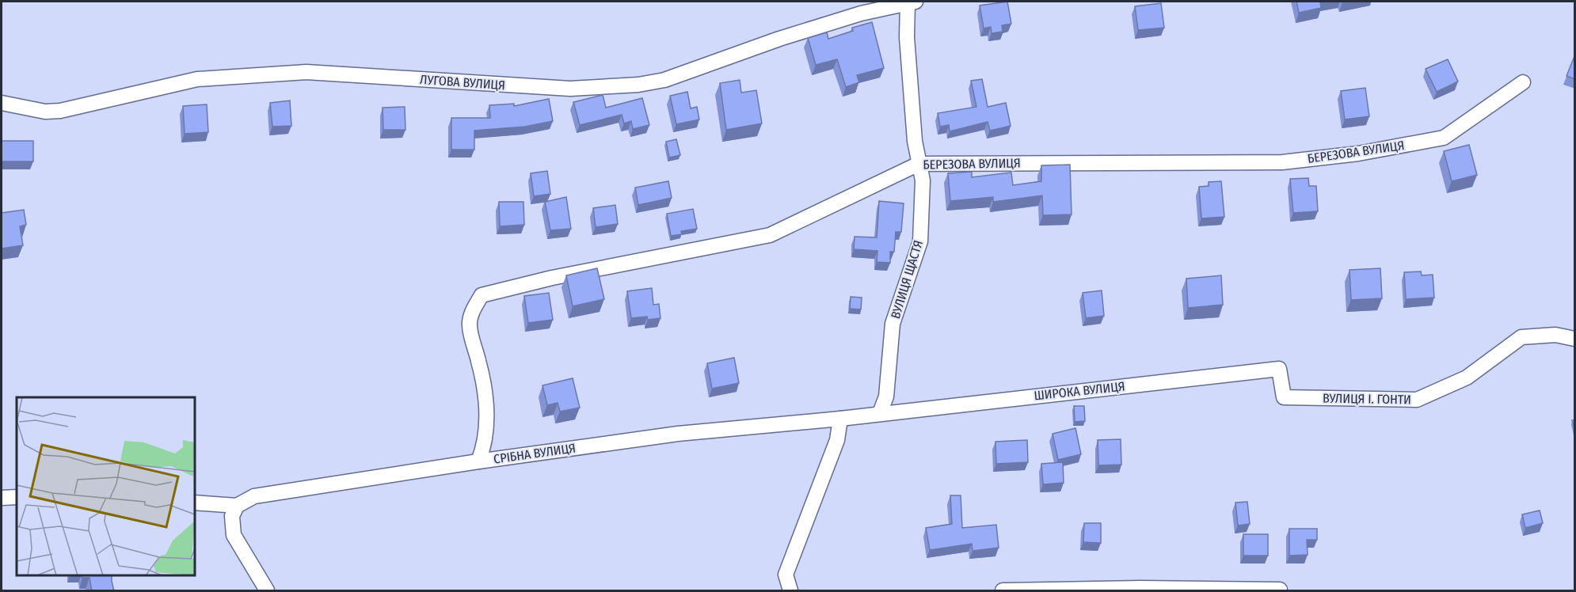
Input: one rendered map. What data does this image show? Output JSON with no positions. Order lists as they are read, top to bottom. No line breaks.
{"streets":{"street":["ЛУГОВА ВУЛИЦЯ","БЕРЕЗОВА ВУЛИЦЯ","ВУЛИЦЯ ЩАСТЯ","ШИРОКА ВУЛИЦЯ","ВУЛИЦЯ І. ГОНТИ","СРІБНА ВУЛИЦЯ"]},"crossings":[["ЛУГОВА ВУЛИЦЯ","ВУЛИЦЯ ЩАСТЯ"],["БЕРЕЗОВА ВУЛИЦЯ","ВУЛИЦЯ ЩАСТЯ"],["БЕРЕЗОВА ВУЛИЦЯ","СРІБНА ВУЛИЦЯ"],["ВУЛИЦЯ ЩАСТЯ","ШИРОКА ВУЛИЦЯ"],["ВУЛИЦЯ ЩАСТЯ","СРІБНА ВУЛИЦЯ"],["ШИРОКА ВУЛИЦЯ","ВУЛИЦЯ І. ГОНТИ"],["ШИРОКА ВУЛИЦЯ","СРІБНА ВУЛИЦЯ"]]}
